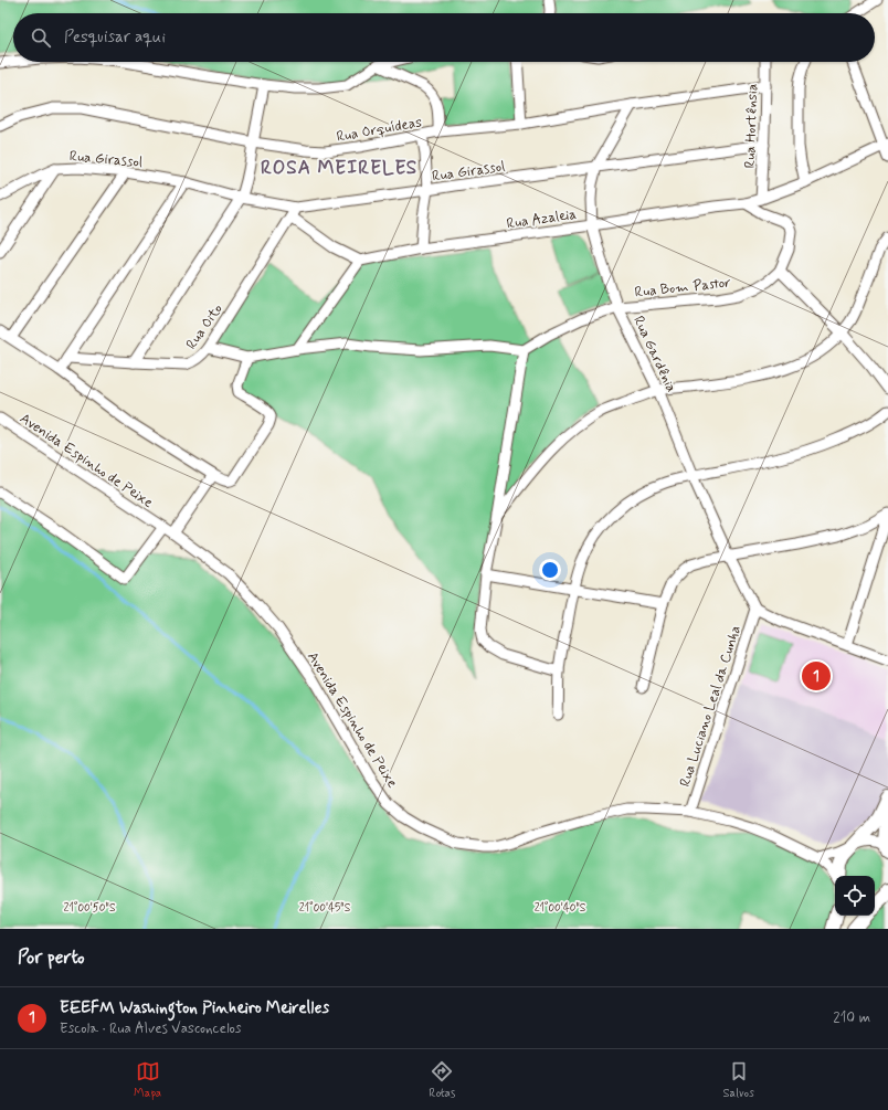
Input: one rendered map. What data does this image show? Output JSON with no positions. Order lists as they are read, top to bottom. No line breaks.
{"streets":{"street":["Rua Hortênsia","Rua Orquídeas","Rua Girassol","Rua Azaleia","Rua Bom Pastor","Rua Oito","Rua Gardênia","Avenida Espinho de Peixe","Rua Luciano Leal da Cunha"]},"crossings":[["Rua Hortênsia","Rua Orquídeas"],["Rua Hortênsia","Rua Girassol"],["Rua Hortênsia","Rua Azaleia"],["Rua Orquídeas","Rua Gardênia"],["Rua Girassol","Rua Oito"],["Rua Girassol","Rua Gardênia"],["Rua Azaleia","Rua Bom Pastor"],["Rua Azaleia","Rua Gardênia"],["Rua Bom Pastor","Rua Gardênia"],["Rua Gardênia","Rua Luciano Leal da Cunha"],["Avenida Espinho de Peixe","Rua Luciano Leal da Cunha"]],"districts":["ROSA MEIRELES"],"page":{"search":"Pesquisar aqui","pins":"1","heading":"Por perto","list":[{"mark":"1","name":"EEEFM Washington Pinheiro Meirelles","note":"Escola · Rua Alves Vasconcelos","value":"210 m"}],"nav":["Mapa","Rotas","Salvos"]},"coordinates":["21°00'50\"S","21°00'45\"S","21°00'40\"S"]}
